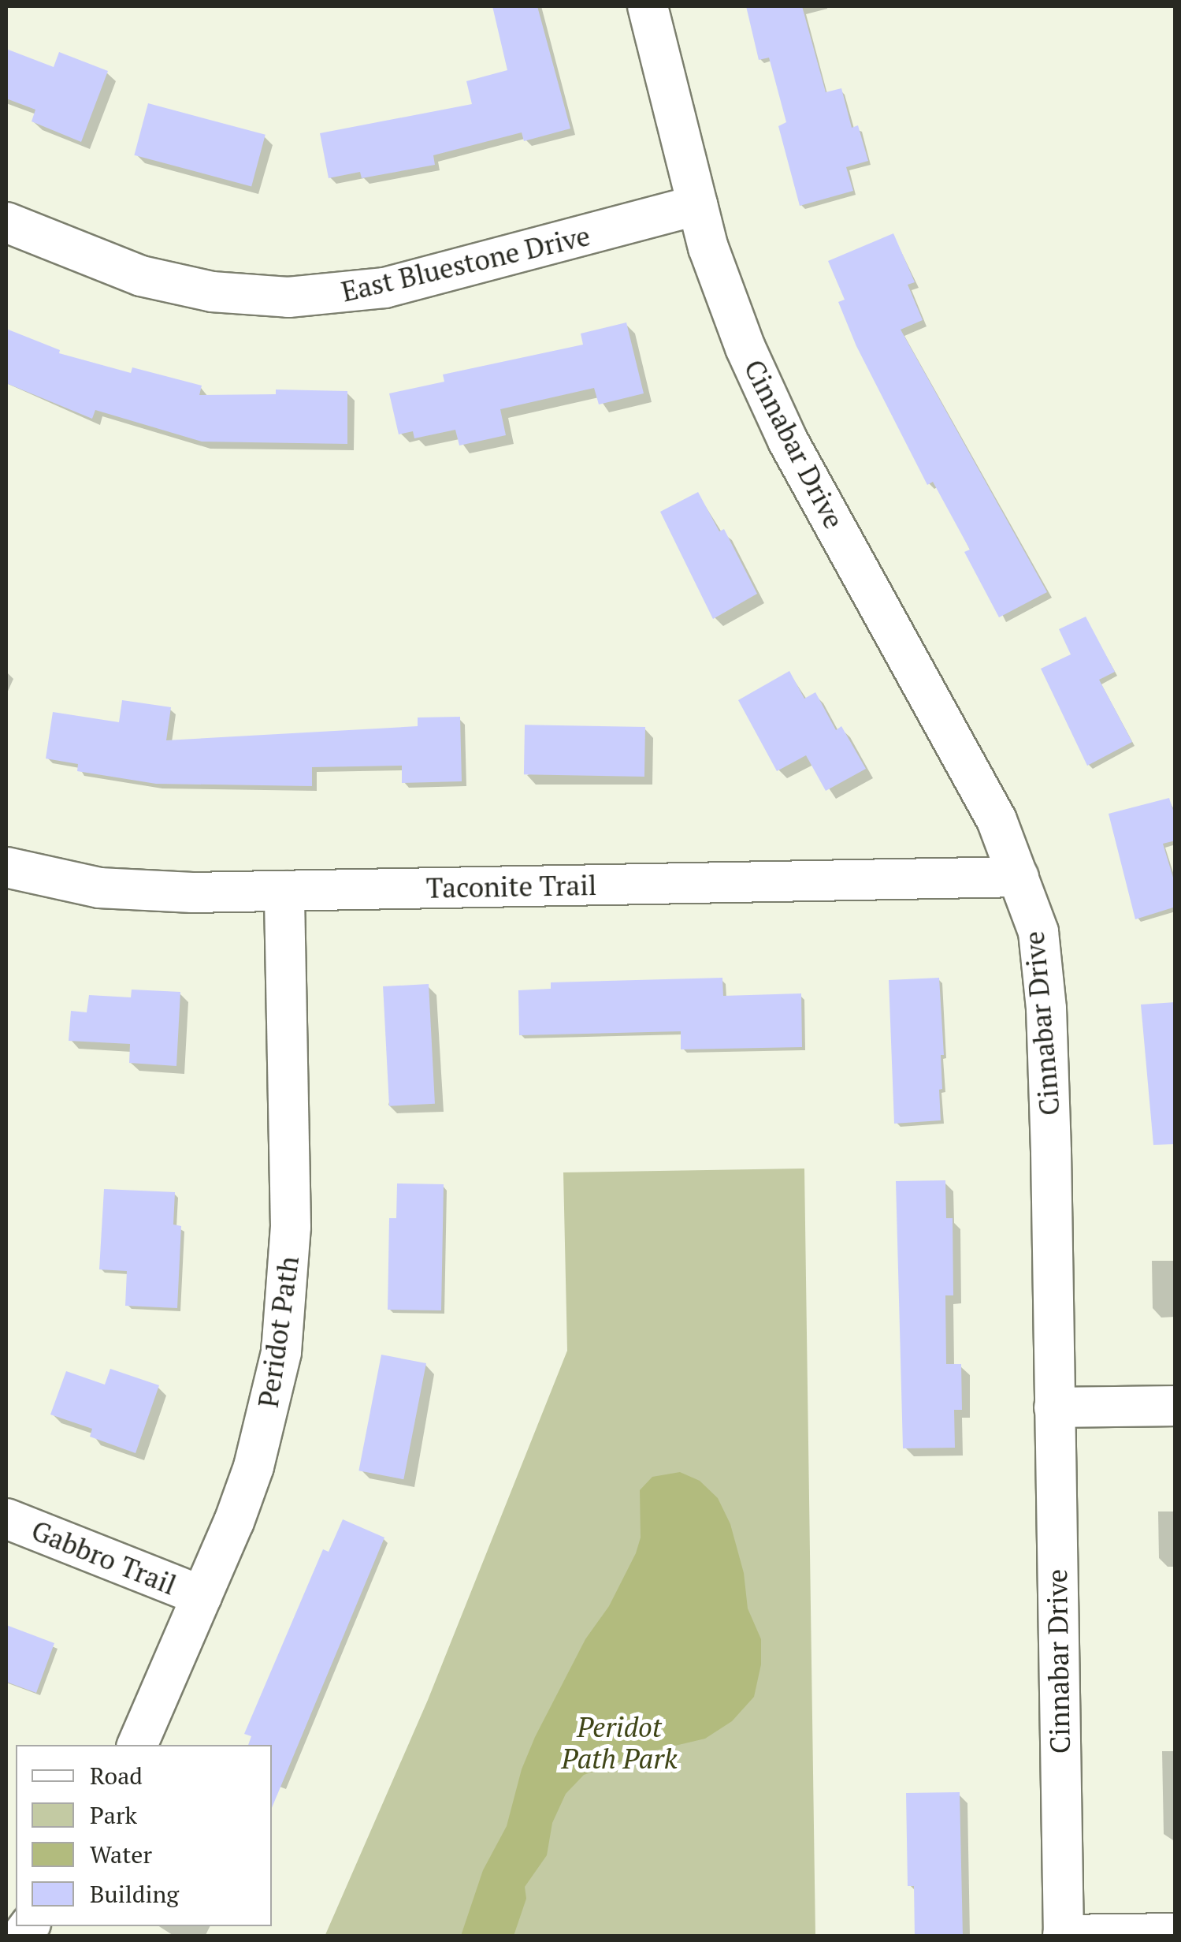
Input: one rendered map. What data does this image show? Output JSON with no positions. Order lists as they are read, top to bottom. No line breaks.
{"streets":{"street":["East Bluestone Drive","Cinnabar Drive","Taconite Trail","Peridot Path","Gabbro Trail"]},"crossings":[["East Bluestone Drive","Cinnabar Drive"],["Cinnabar Drive","Taconite Trail"],["Taconite Trail","Peridot Path"],["Peridot Path","Gabbro Trail"]],"parks":["Peridot Path Park"],"legend":["Road","Park","Water","Building"]}
